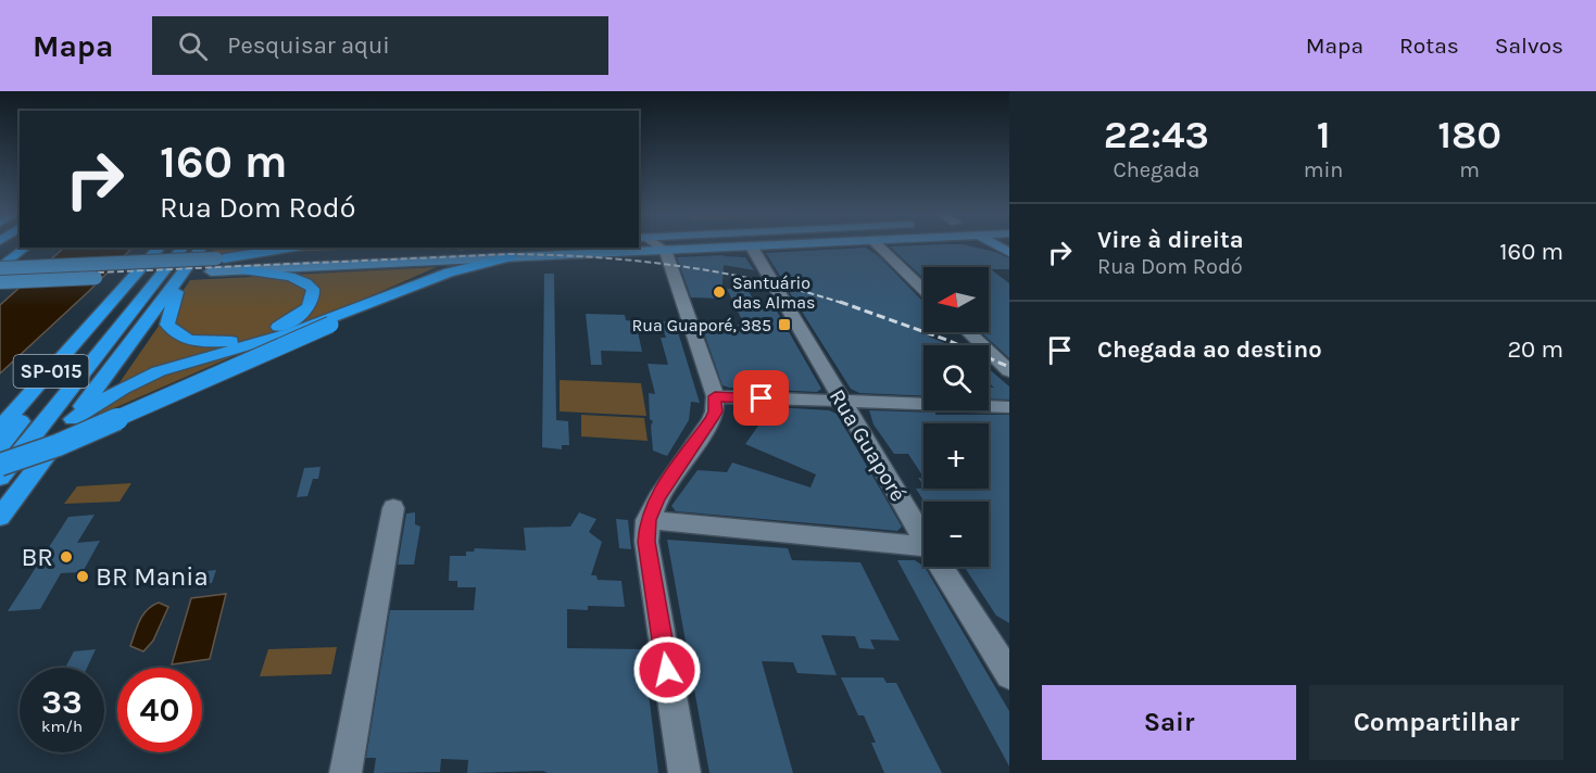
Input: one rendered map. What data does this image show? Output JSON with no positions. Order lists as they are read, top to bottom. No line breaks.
{"streets":{"highway":["SP-015"],"street":["Rua Guaporé"]},"places":{"other":["Santuário das Almas","BR","BR Mania"],"transit":["Rua Guaporé, 385"]},"north":"left","page":{"header":"Mapa","search":"Pesquisar aqui","nav":["Mapa","Rotas","Salvos"],"eta":["22:43","Chegada","1","min","180","m"],"turn":["160 m","Rua Dom Rodó"],"list":[{"name":"Vire à direita","note":"Rua Dom Rodó","value":"160 m"},{"name":"Chegada ao destino","value":"20 m"}],"map_buttons":["+","−"],"speed":"33 km/h","limit":"40","buttons":["Sair","Compartilhar"]}}
